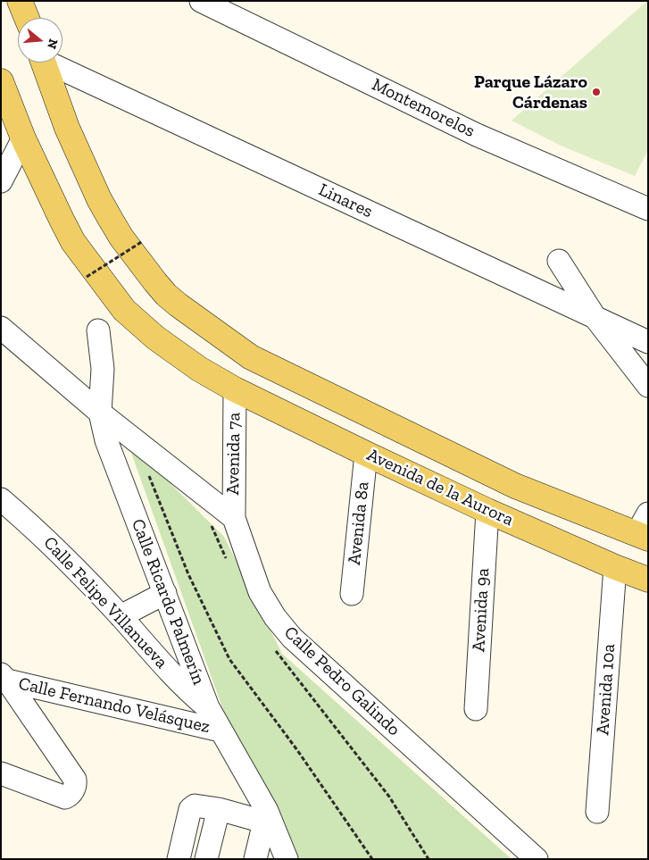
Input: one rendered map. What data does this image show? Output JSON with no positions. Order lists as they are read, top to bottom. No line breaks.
{"streets":{"main road":["Avenida de la Aurora"],"street":["Montemorelos","Linares","Avenida 7a","Avenida 8a","Calle Ricardo Palmerín","Calle Felipe Villanueva","Avenida 9a","Calle Pedro Galindo","Avenida 10a","Calle Fernando Velásquez"]},"crossings":[["Avenida 7a","Avenida de la Aurora"],["Avenida 7a","Calle Pedro Galindo"],["Avenida de la Aurora","Avenida 8a"],["Avenida de la Aurora","Avenida 9a"],["Avenida de la Aurora","Avenida 10a"],["Calle Ricardo Palmerín","Calle Felipe Villanueva"],["Calle Ricardo Palmerín","Calle Fernando Velásquez"]],"places":["Parque Lázaro Cárdenas"],"north":"right"}
